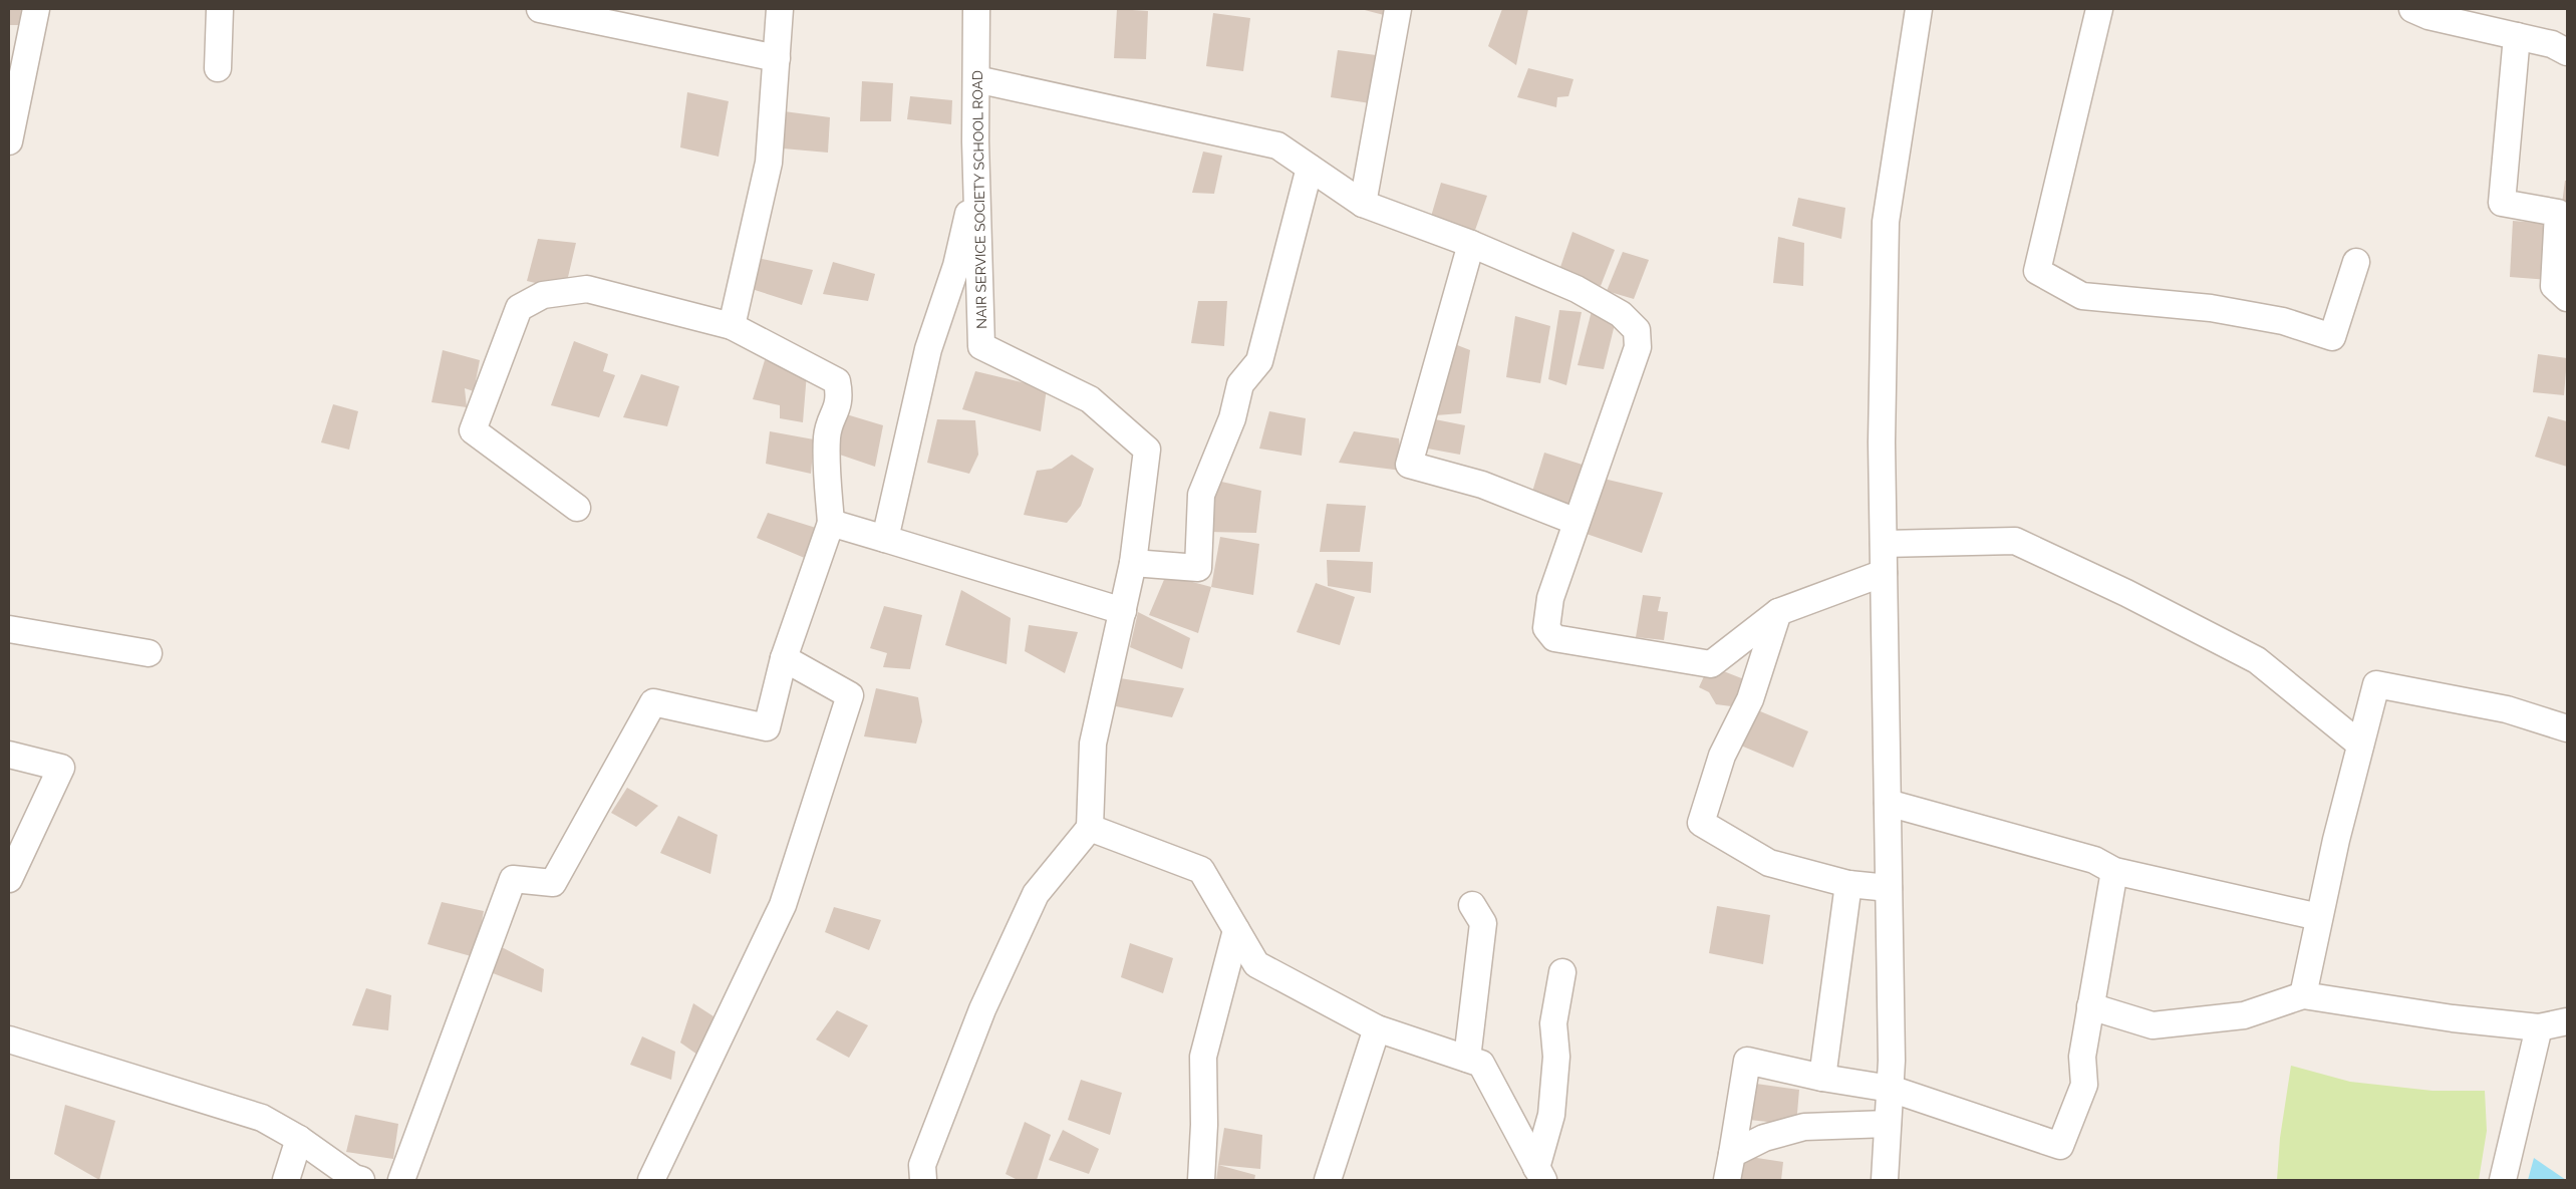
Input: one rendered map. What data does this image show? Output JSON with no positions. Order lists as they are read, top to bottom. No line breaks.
{"streets":{"street":["NAIR SERVICE SOCIETY SCHOOL ROAD"]}}
